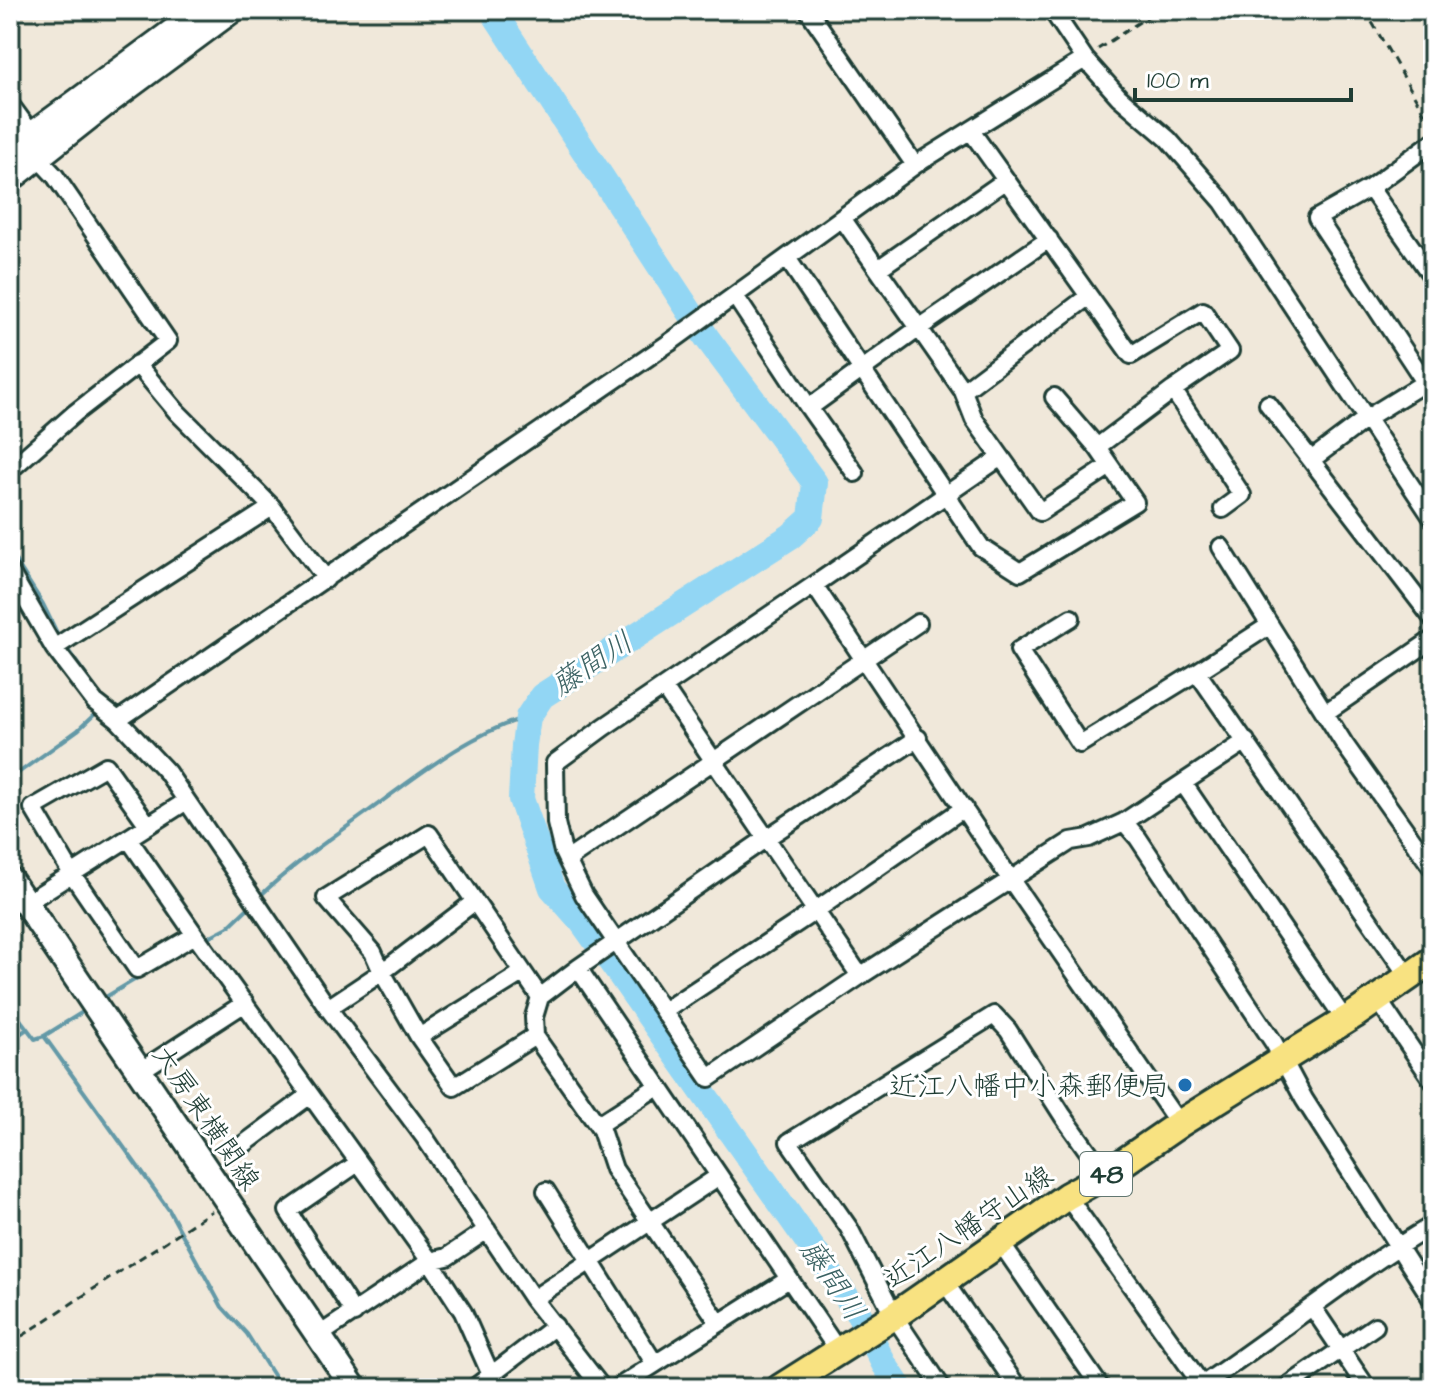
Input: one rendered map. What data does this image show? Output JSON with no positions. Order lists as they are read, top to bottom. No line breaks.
{"streets":{"main road":["大房東横関線","48","近江八幡守山線"]},"water":["藤間川"],"places":["近江八幡中小森郵便局"],"scale_bar":"100 m"}
